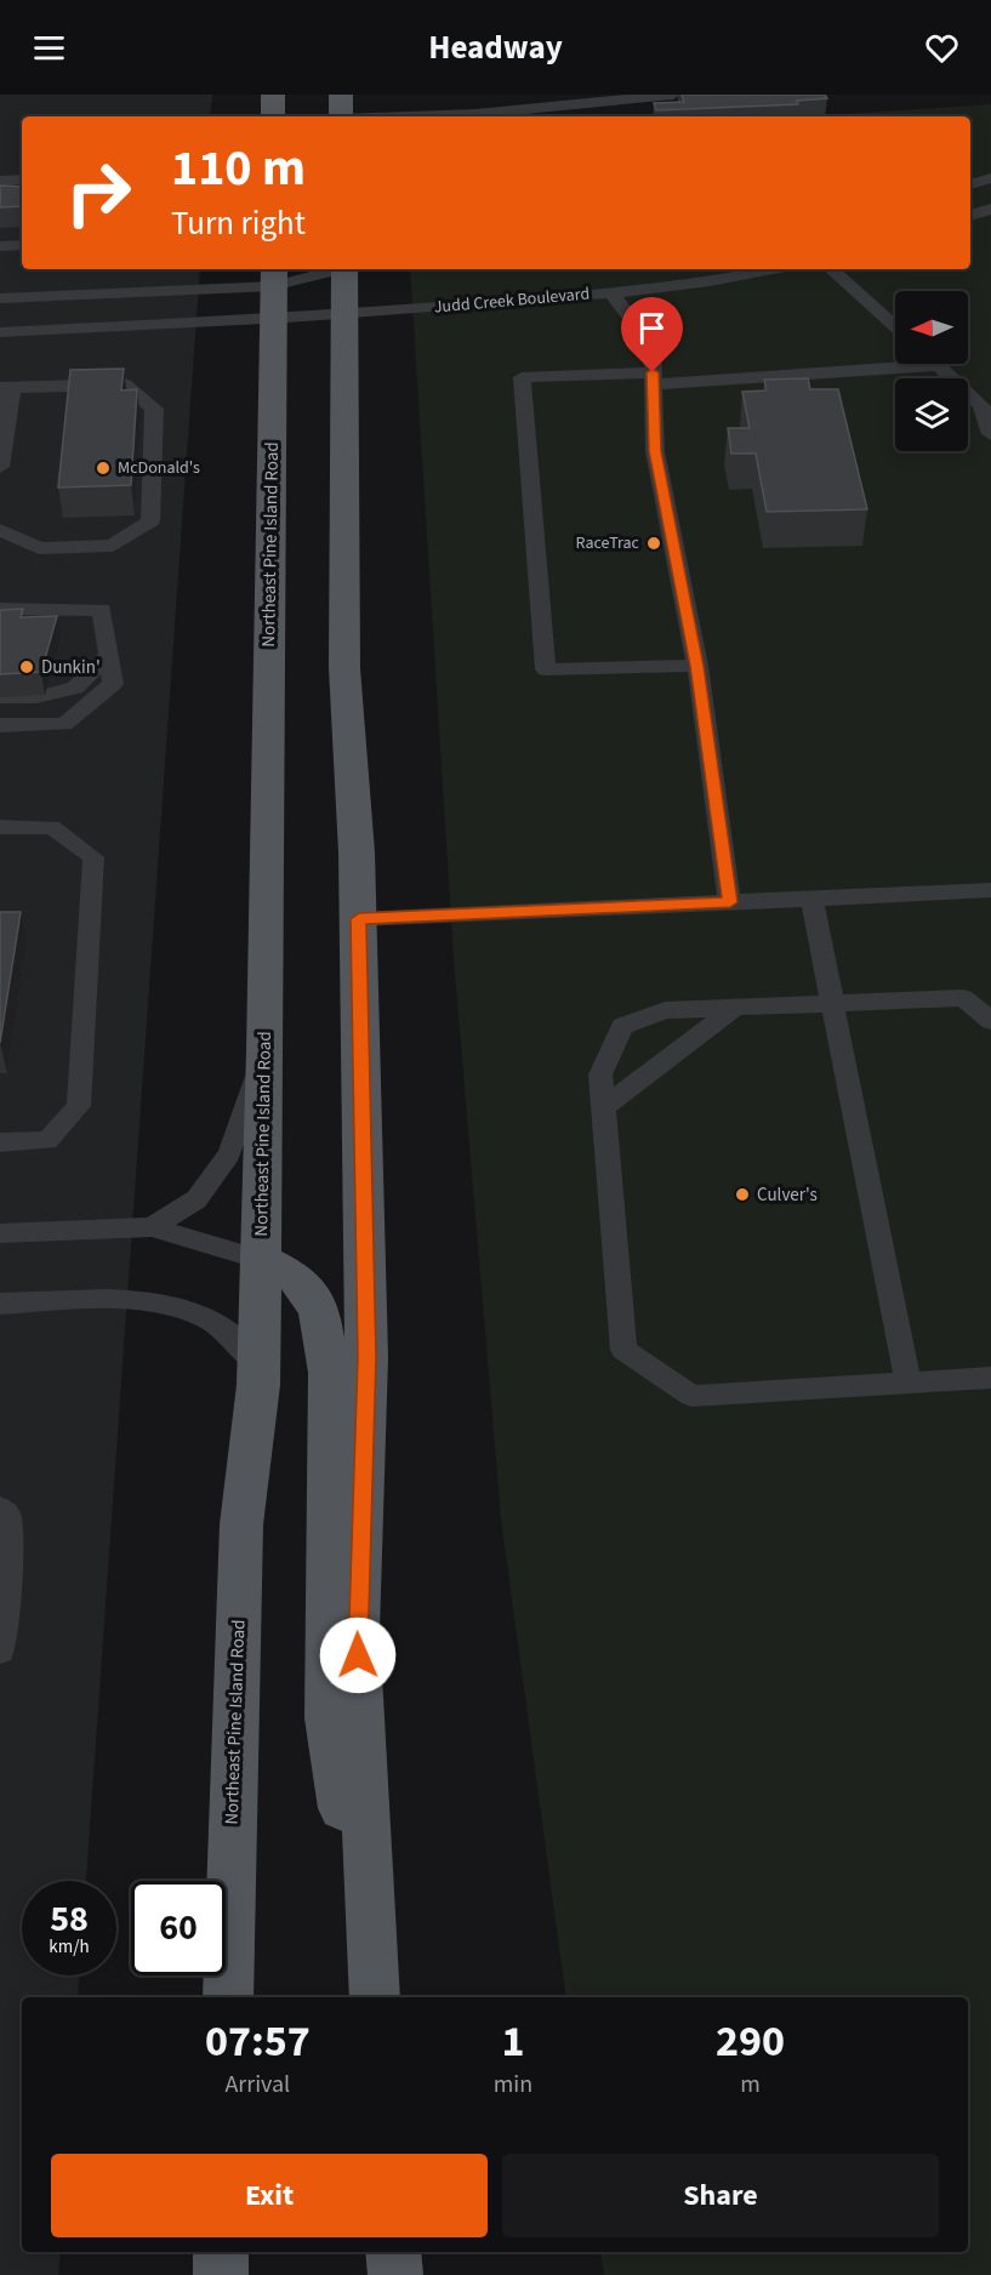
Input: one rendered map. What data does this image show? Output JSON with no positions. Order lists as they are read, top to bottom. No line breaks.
{"streets":{"main road":["Northeast Pine Island Road"],"lane":["Judd Creek Boulevard"]},"crossings":[["Judd Creek Boulevard","Northeast Pine Island Road"]],"places":["McDonald's","RaceTrac","Dunkin'","Culver's"],"north":"left","page":{"header":"Headway","turn":["110 m","Turn right"],"speed":"58 km/h","limit":"60","eta":["07:57","Arrival","1","min","290","m"],"buttons":["Exit","Share"]}}
